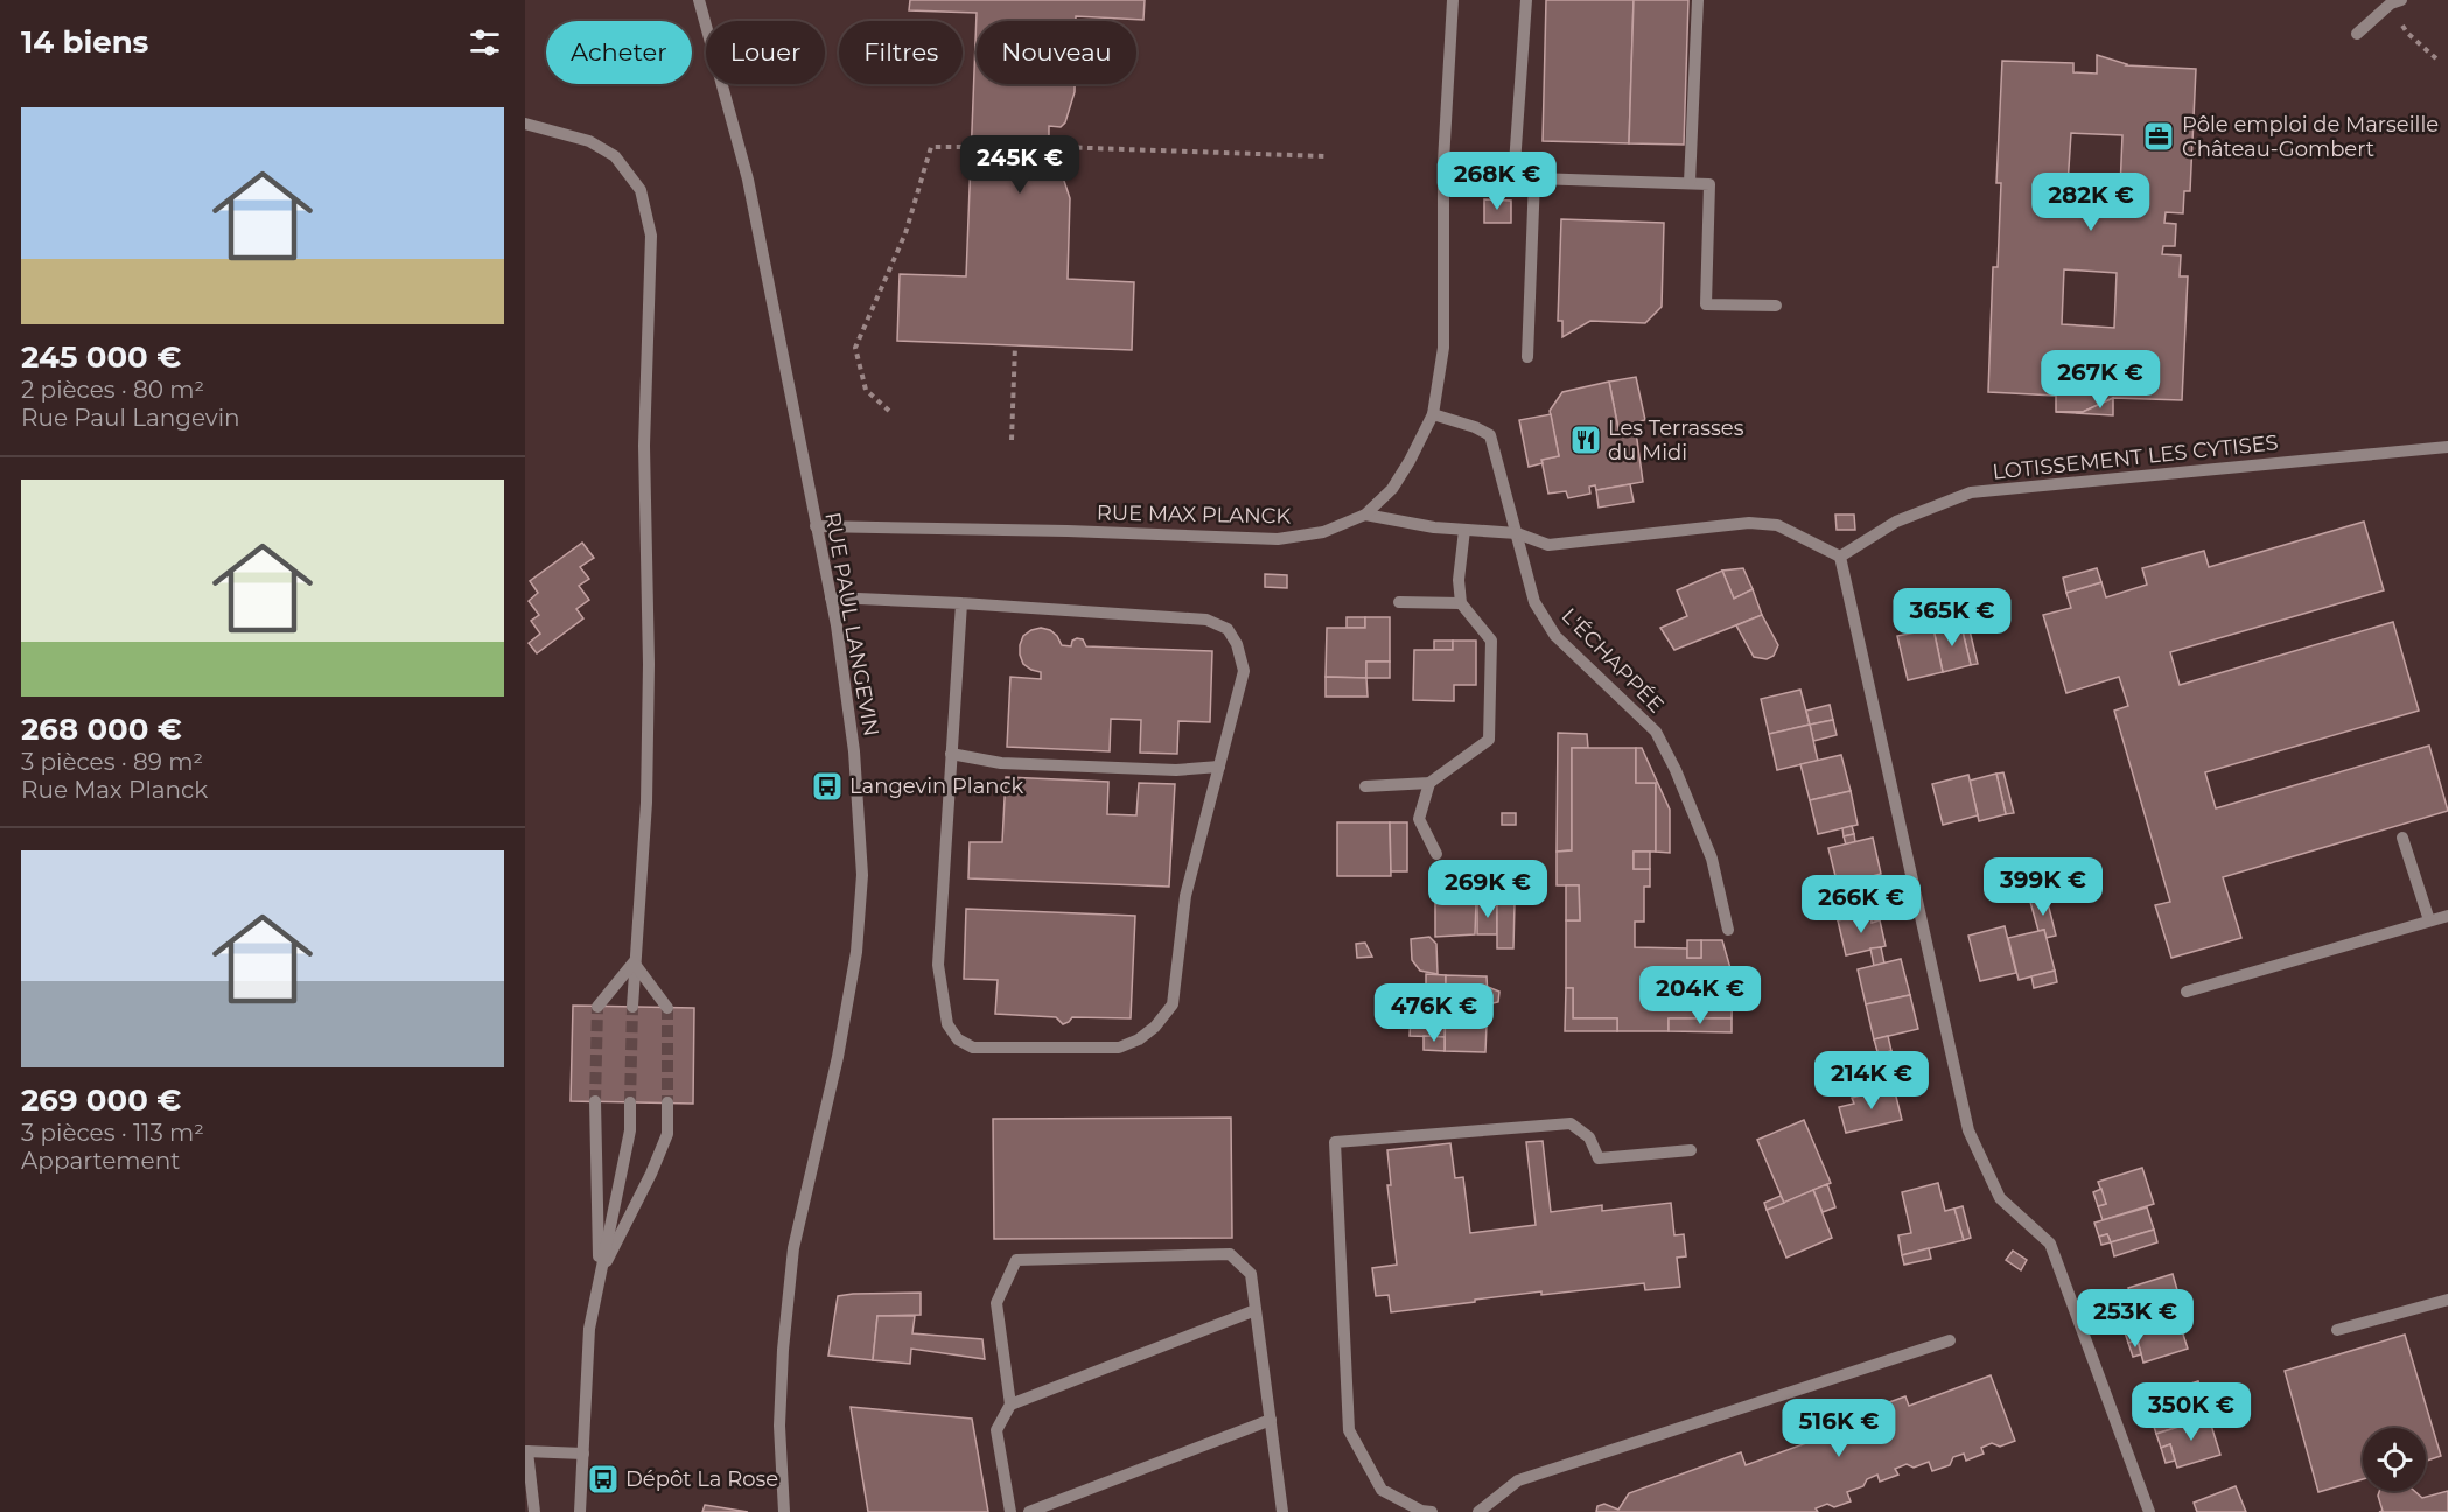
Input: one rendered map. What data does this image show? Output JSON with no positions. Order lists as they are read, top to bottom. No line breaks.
{"streets":{"street":["LOTISSEMENT LES CYTISES","RUE MAX PLANCK","RUE PAUL LANGEVIN","L'ÉCHAPPÉE"]},"crossings":[["RUE MAX PLANCK","RUE PAUL LANGEVIN"],["RUE MAX PLANCK","L'ÉCHAPPÉE"]],"places":{"office":["Pôle emploi de Marseille Château-Gombert"],"restaurant":["Les Terrasses du Midi"],"bus stop":["Langevin Planck","Dépôt La Rose"]},"page":{"heading":"14 biens","chip":["Acheter","Louer","Filtres","Nouveau"],"list":[{"name":"245 000 €","note":"2 pièces · 80 m² · Rue Paul Langevin"},{"name":"268 000 €","note":"3 pièces · 89 m² · Rue Max Planck"},{"name":"269 000 €","note":"3 pièces · 113 m² · Appartement"}],"price":["245K €","268K €","282K €","267K €","365K €","399K €","269K €","266K €","204K €","476K €","214K €","253K €","350K €","516K €"]}}
